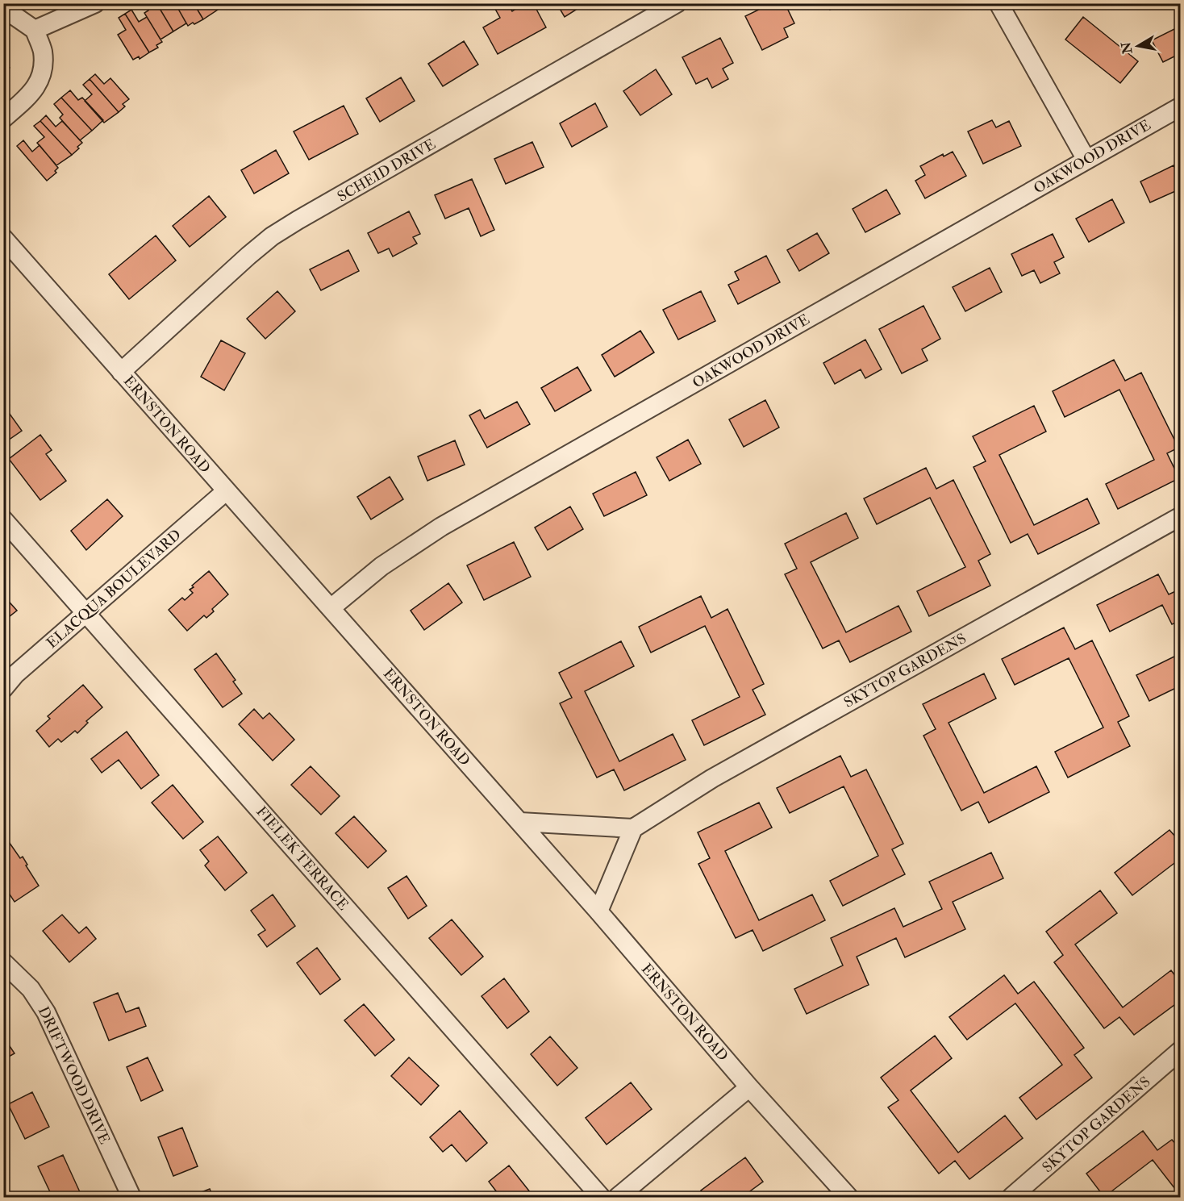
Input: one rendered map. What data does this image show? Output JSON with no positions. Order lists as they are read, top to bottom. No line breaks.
{"streets":{"street":["OAKWOOD DRIVE","SCHEID DRIVE","ERNSTON ROAD","ELACQUA BOULEVARD","SKYTOP GARDENS","FIELEK TERRACE","DRIFTWOOD DRIVE"]},"crossings":[["OAKWOOD DRIVE","ERNSTON ROAD"],["SCHEID DRIVE","ERNSTON ROAD"],["ERNSTON ROAD","ELACQUA BOULEVARD"],["ELACQUA BOULEVARD","FIELEK TERRACE"]],"north":"left"}
